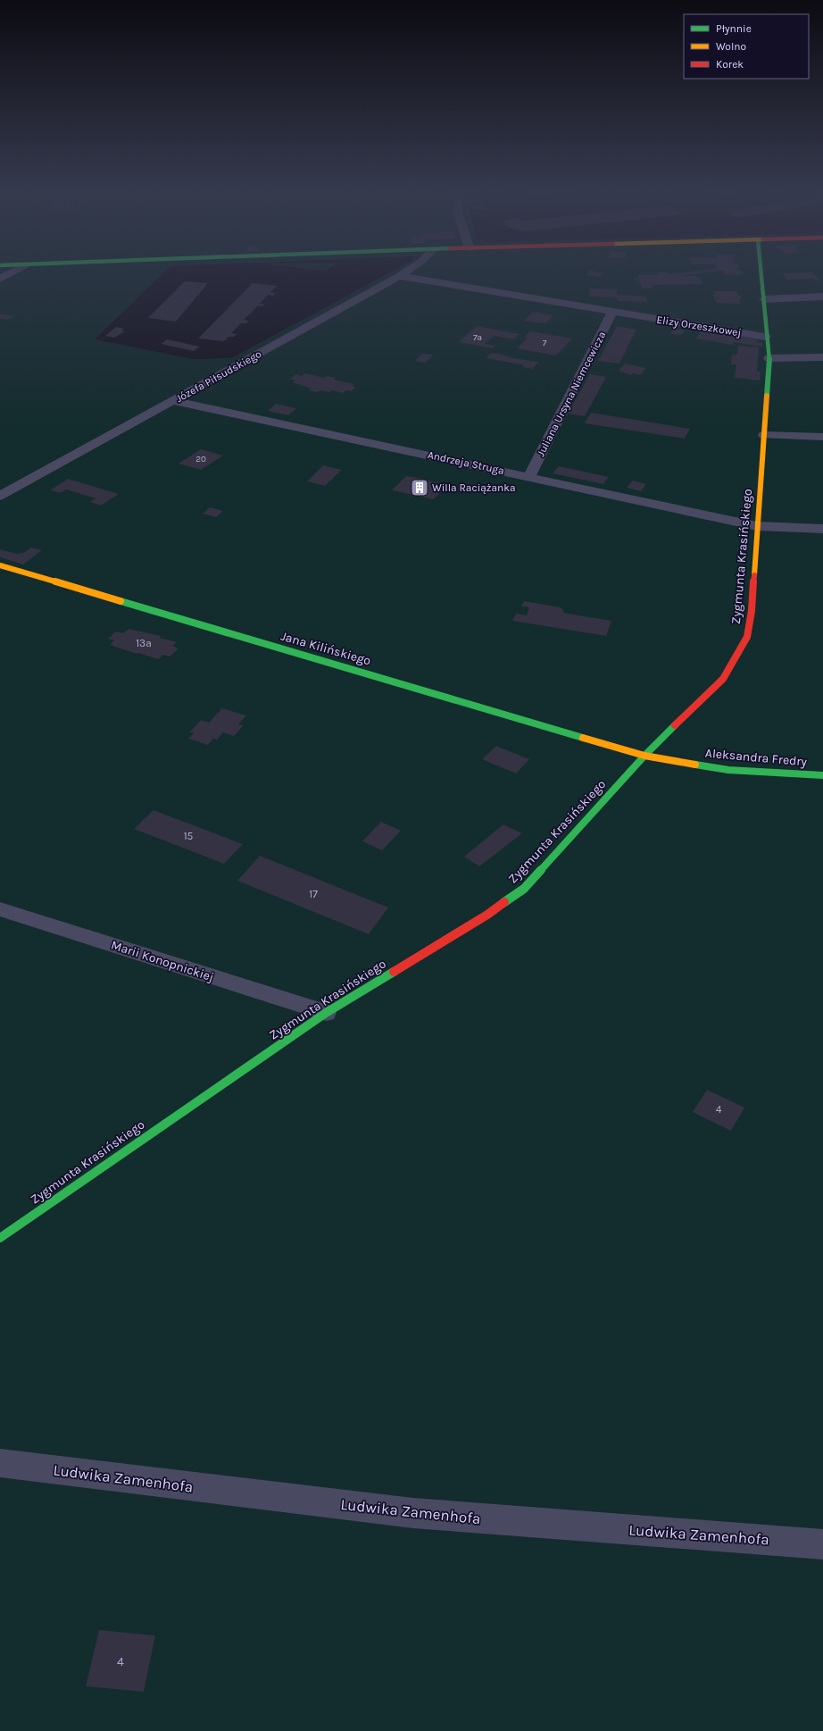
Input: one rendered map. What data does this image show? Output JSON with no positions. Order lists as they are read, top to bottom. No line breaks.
{"streets":{"street":["Elizy Orzeszkowej","Józefa Piłsudskiego","Juliana Ursyna Niemcewicza","Andrzeja Struga","Zygmunta Krasińskiego","Jana Kilińskiego","Aleksandra Fredry","Marii Konopnickiej","Ludwika Zamenhofa"]},"crossings":[["Elizy Orzeszkowej","Józefa Piłsudskiego"],["Elizy Orzeszkowej","Juliana Ursyna Niemcewicza"],["Elizy Orzeszkowej","Zygmunta Krasińskiego"],["Józefa Piłsudskiego","Andrzeja Struga"],["Juliana Ursyna Niemcewicza","Andrzeja Struga"],["Andrzeja Struga","Zygmunta Krasińskiego"],["Zygmunta Krasińskiego","Jana Kilińskiego"],["Zygmunta Krasińskiego","Aleksandra Fredry"],["Zygmunta Krasińskiego","Marii Konopnickiej"],["Jana Kilińskiego","Aleksandra Fredry"]],"places":{"building":["Willa Raciążanka"]},"house_numbers":["7a","7","20","13a","15","17","4","4"],"legend":["Płynnie","Wolno","Korek"]}
